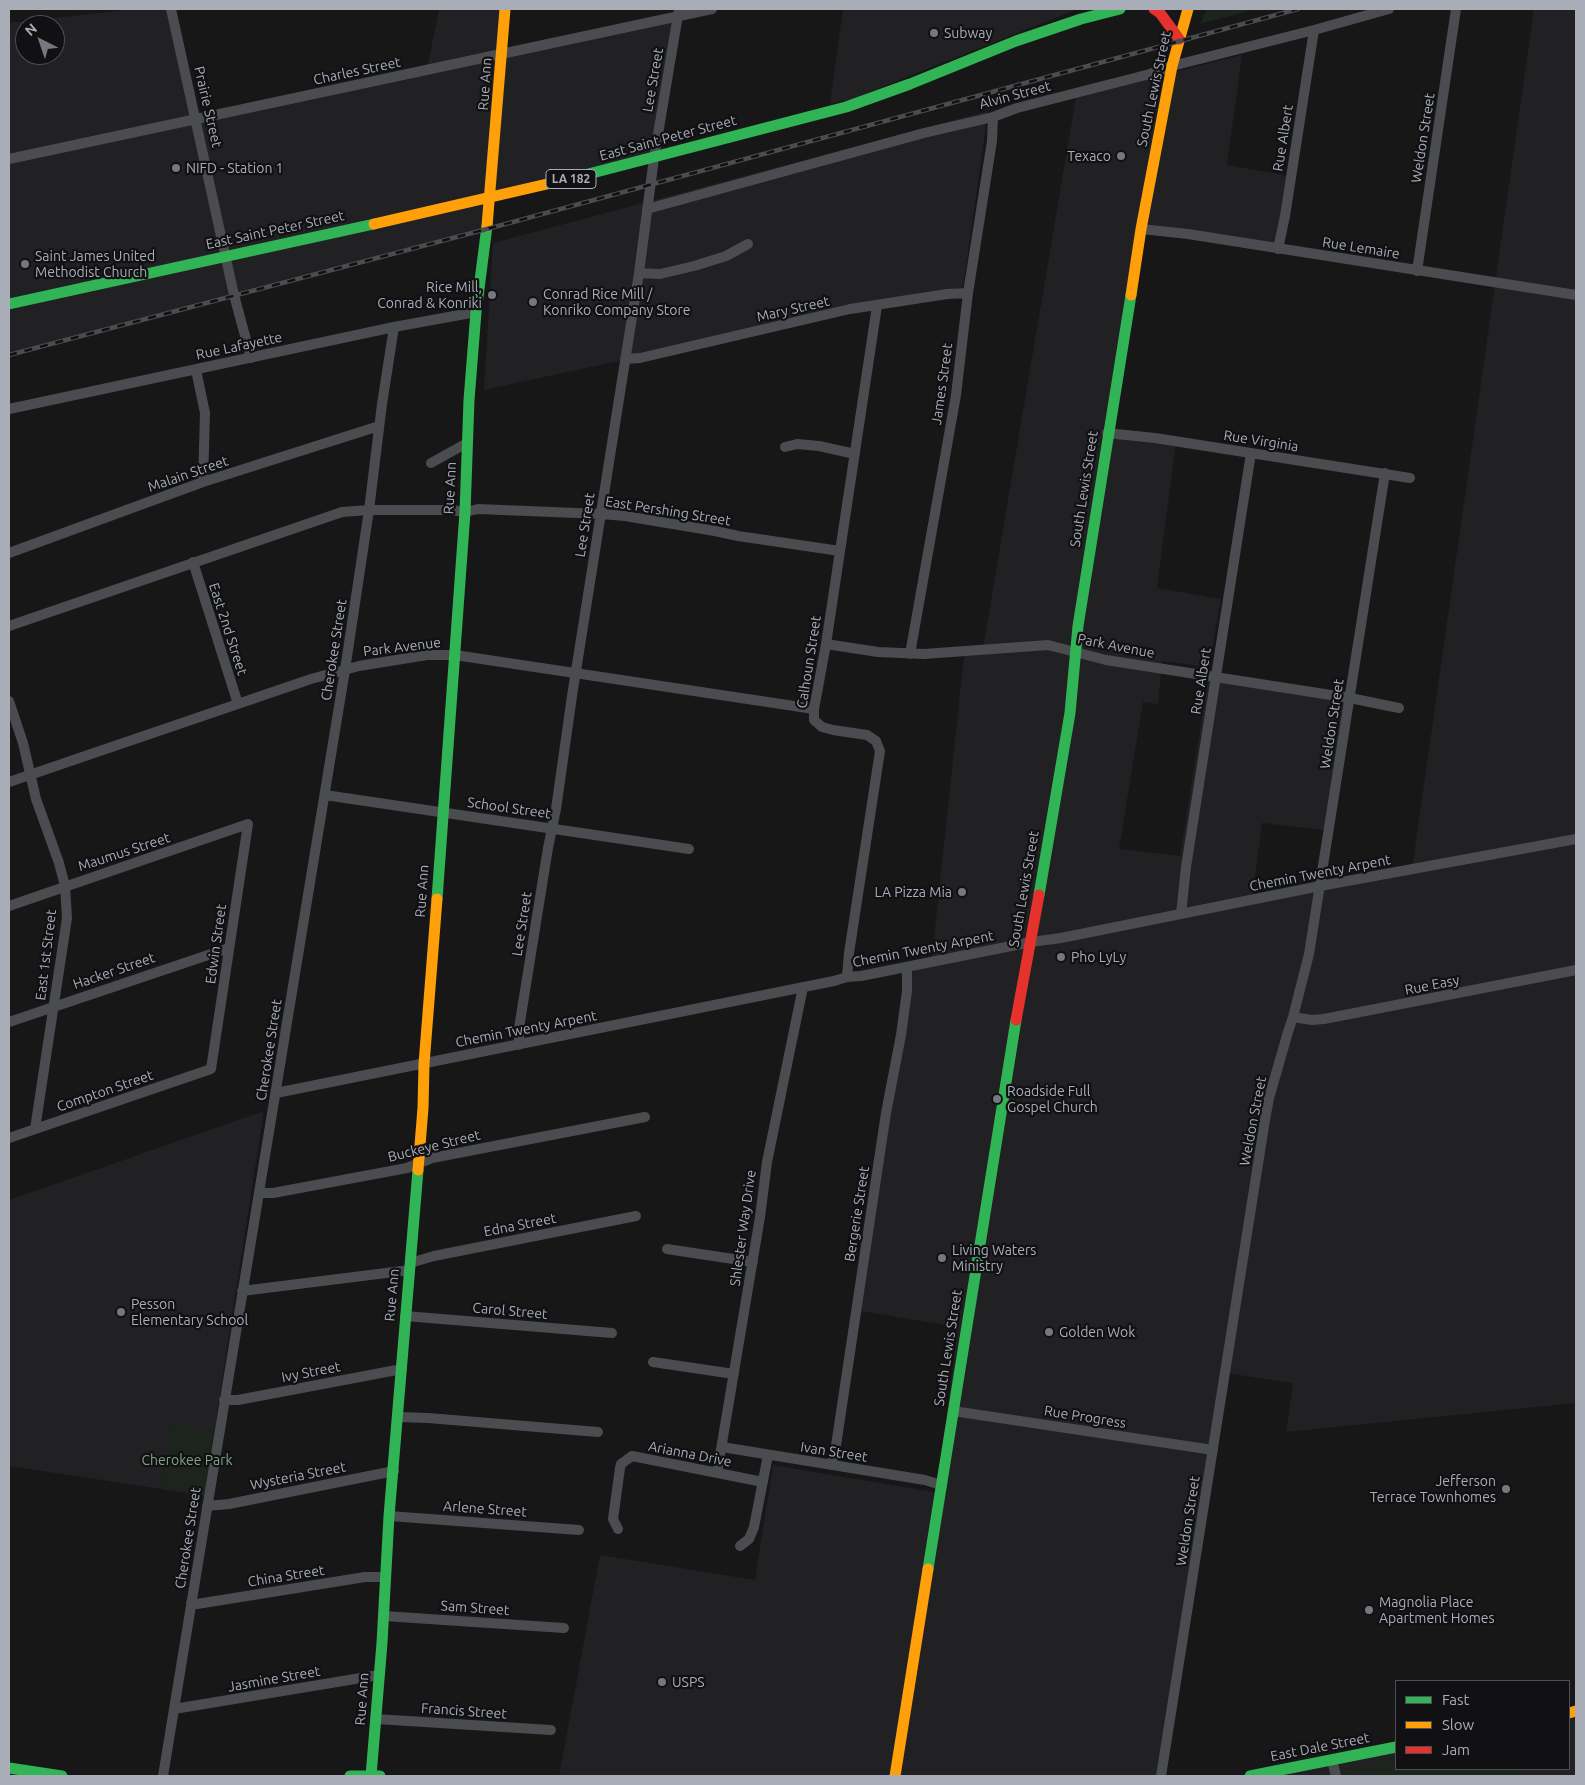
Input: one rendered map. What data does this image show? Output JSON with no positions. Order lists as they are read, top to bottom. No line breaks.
{"streets":{"main road":["Rue Ann","South Lewis Street","East Saint Peter Street","LA 182","East Dale Street"],"street":["Charles Street","Lee Street","Alvin Street","Prairie Street","Rue Albert","Weldon Street","Rue Lemaire","Mary Street","Rue Lafayette","James Street","Rue Virginia","Malain Street","East Pershing Street","East 2nd Street","Park Avenue","Cherokee Street","Calhoun Street","School Street","Maumus Street","Chemin Twenty Arpent","Edwin Street","East 1st Street","Hacker Street","Rue Easy","Compton Street","Buckeye Street","Bergerie Street","Edna Street","Shlester Way Drive","Carol Street","Ivy Street","Rue Progress","Ivan Street","Arianna Drive","Wysteria Street","Arlene Street","China Street","Sam Street","Jasmine Street","Francis Street"]},"crossings":[["Charles Street","Lee Street"],["Charles Street","Rue Ann"],["Charles Street","Prairie Street"],["Lee Street","Alvin Street"],["Lee Street","East Saint Peter Street"],["Lee Street","Mary Street"],["Lee Street","East Pershing Street"],["Lee Street","Park Avenue"],["Lee Street","School Street"],["Lee Street","Chemin Twenty Arpent"],["Rue Ann","East Saint Peter Street"],["Rue Ann","Rue Lafayette"],["Rue Ann","East Pershing Street"],["Rue Ann","Park Avenue"],["Rue Ann","School Street"],["Rue Ann","Chemin Twenty Arpent"],["Rue Ann","Buckeye Street"],["Rue Ann","Edna Street"],["Rue Ann","Carol Street"],["Rue Ann","Ivy Street"],["Rue Ann","Wysteria Street"],["Rue Ann","Arlene Street"],["Rue Ann","China Street"],["Rue Ann","Sam Street"],["Rue Ann","Jasmine Street"],["Rue Ann","Francis Street"],["South Lewis Street","Alvin Street"],["South Lewis Street","Rue Lemaire"],["South Lewis Street","Rue Virginia"],["South Lewis Street","Park Avenue"],["South Lewis Street","Chemin Twenty Arpent"],["South Lewis Street","Rue Progress"],["South Lewis Street","Ivan Street"],["Alvin Street","Rue Albert"],["Alvin Street","James Street"],["Prairie Street","East Saint Peter Street"],["Prairie Street","Rue Lafayette"],["Rue Albert","Rue Lemaire"],["Rue Albert","Rue Virginia"],["Rue Albert","Park Avenue"],["Rue Albert","Chemin Twenty Arpent"],["Weldon Street","Rue Lemaire"],["Weldon Street","Rue Virginia"],["Weldon Street","Park Avenue"],["Weldon Street","Chemin Twenty Arpent"],["Weldon Street","Rue Easy"],["Weldon Street","Rue Progress"],["Mary Street","James Street"],["Mary Street","Calhoun Street"],["Rue Lafayette","Cherokee Street"],["James Street","Park Avenue"],["Malain Street","Cherokee Street"],["East Pershing Street","East 2nd Street"],["East Pershing Street","Cherokee Street"],["East Pershing Street","Calhoun Street"],["East 2nd Street","Park Avenue"],["Park Avenue","Cherokee Street"],["Park Avenue","Calhoun Street"],["Park Avenue","East 1st Street"],["Cherokee Street","School Street"],["Cherokee Street","Chemin Twenty Arpent"],["Cherokee Street","Buckeye Street"],["Cherokee Street","Edna Street"],["Cherokee Street","Ivy Street"],["Cherokee Street","Wysteria Street"],["Cherokee Street","China Street"],["Cherokee Street","Jasmine Street"],["Calhoun Street","Chemin Twenty Arpent"],["Maumus Street","Edwin Street"],["Maumus Street","East 1st Street"],["Chemin Twenty Arpent","Bergerie Street"],["Chemin Twenty Arpent","Shlester Way Drive"],["Edwin Street","Hacker Street"],["Edwin Street","Compton Street"],["East 1st Street","Hacker Street"],["East 1st Street","Compton Street"],["Bergerie Street","Ivan Street"],["Shlester Way Drive","Ivan Street"],["Shlester Way Drive","Arianna Drive"]],"parks":["Cherokee Park"],"places":["Subway","Texaco","NIFD - Station 1","Saint James United Methodist Church","Rice Mill, Conrad & Konriki","Conrad Rice Mill / Konriko Company Store","LA Pizza Mia","Pho LyLy","Roadside Full Gospel Church","Living Waters Ministry","Pesson Elementary School","Golden Wok","Jefferson Terrace Townhomes","Magnolia Place Apartment Homes","USPS"],"legend":["Fast","Slow","Jam"],"north":"top left"}
